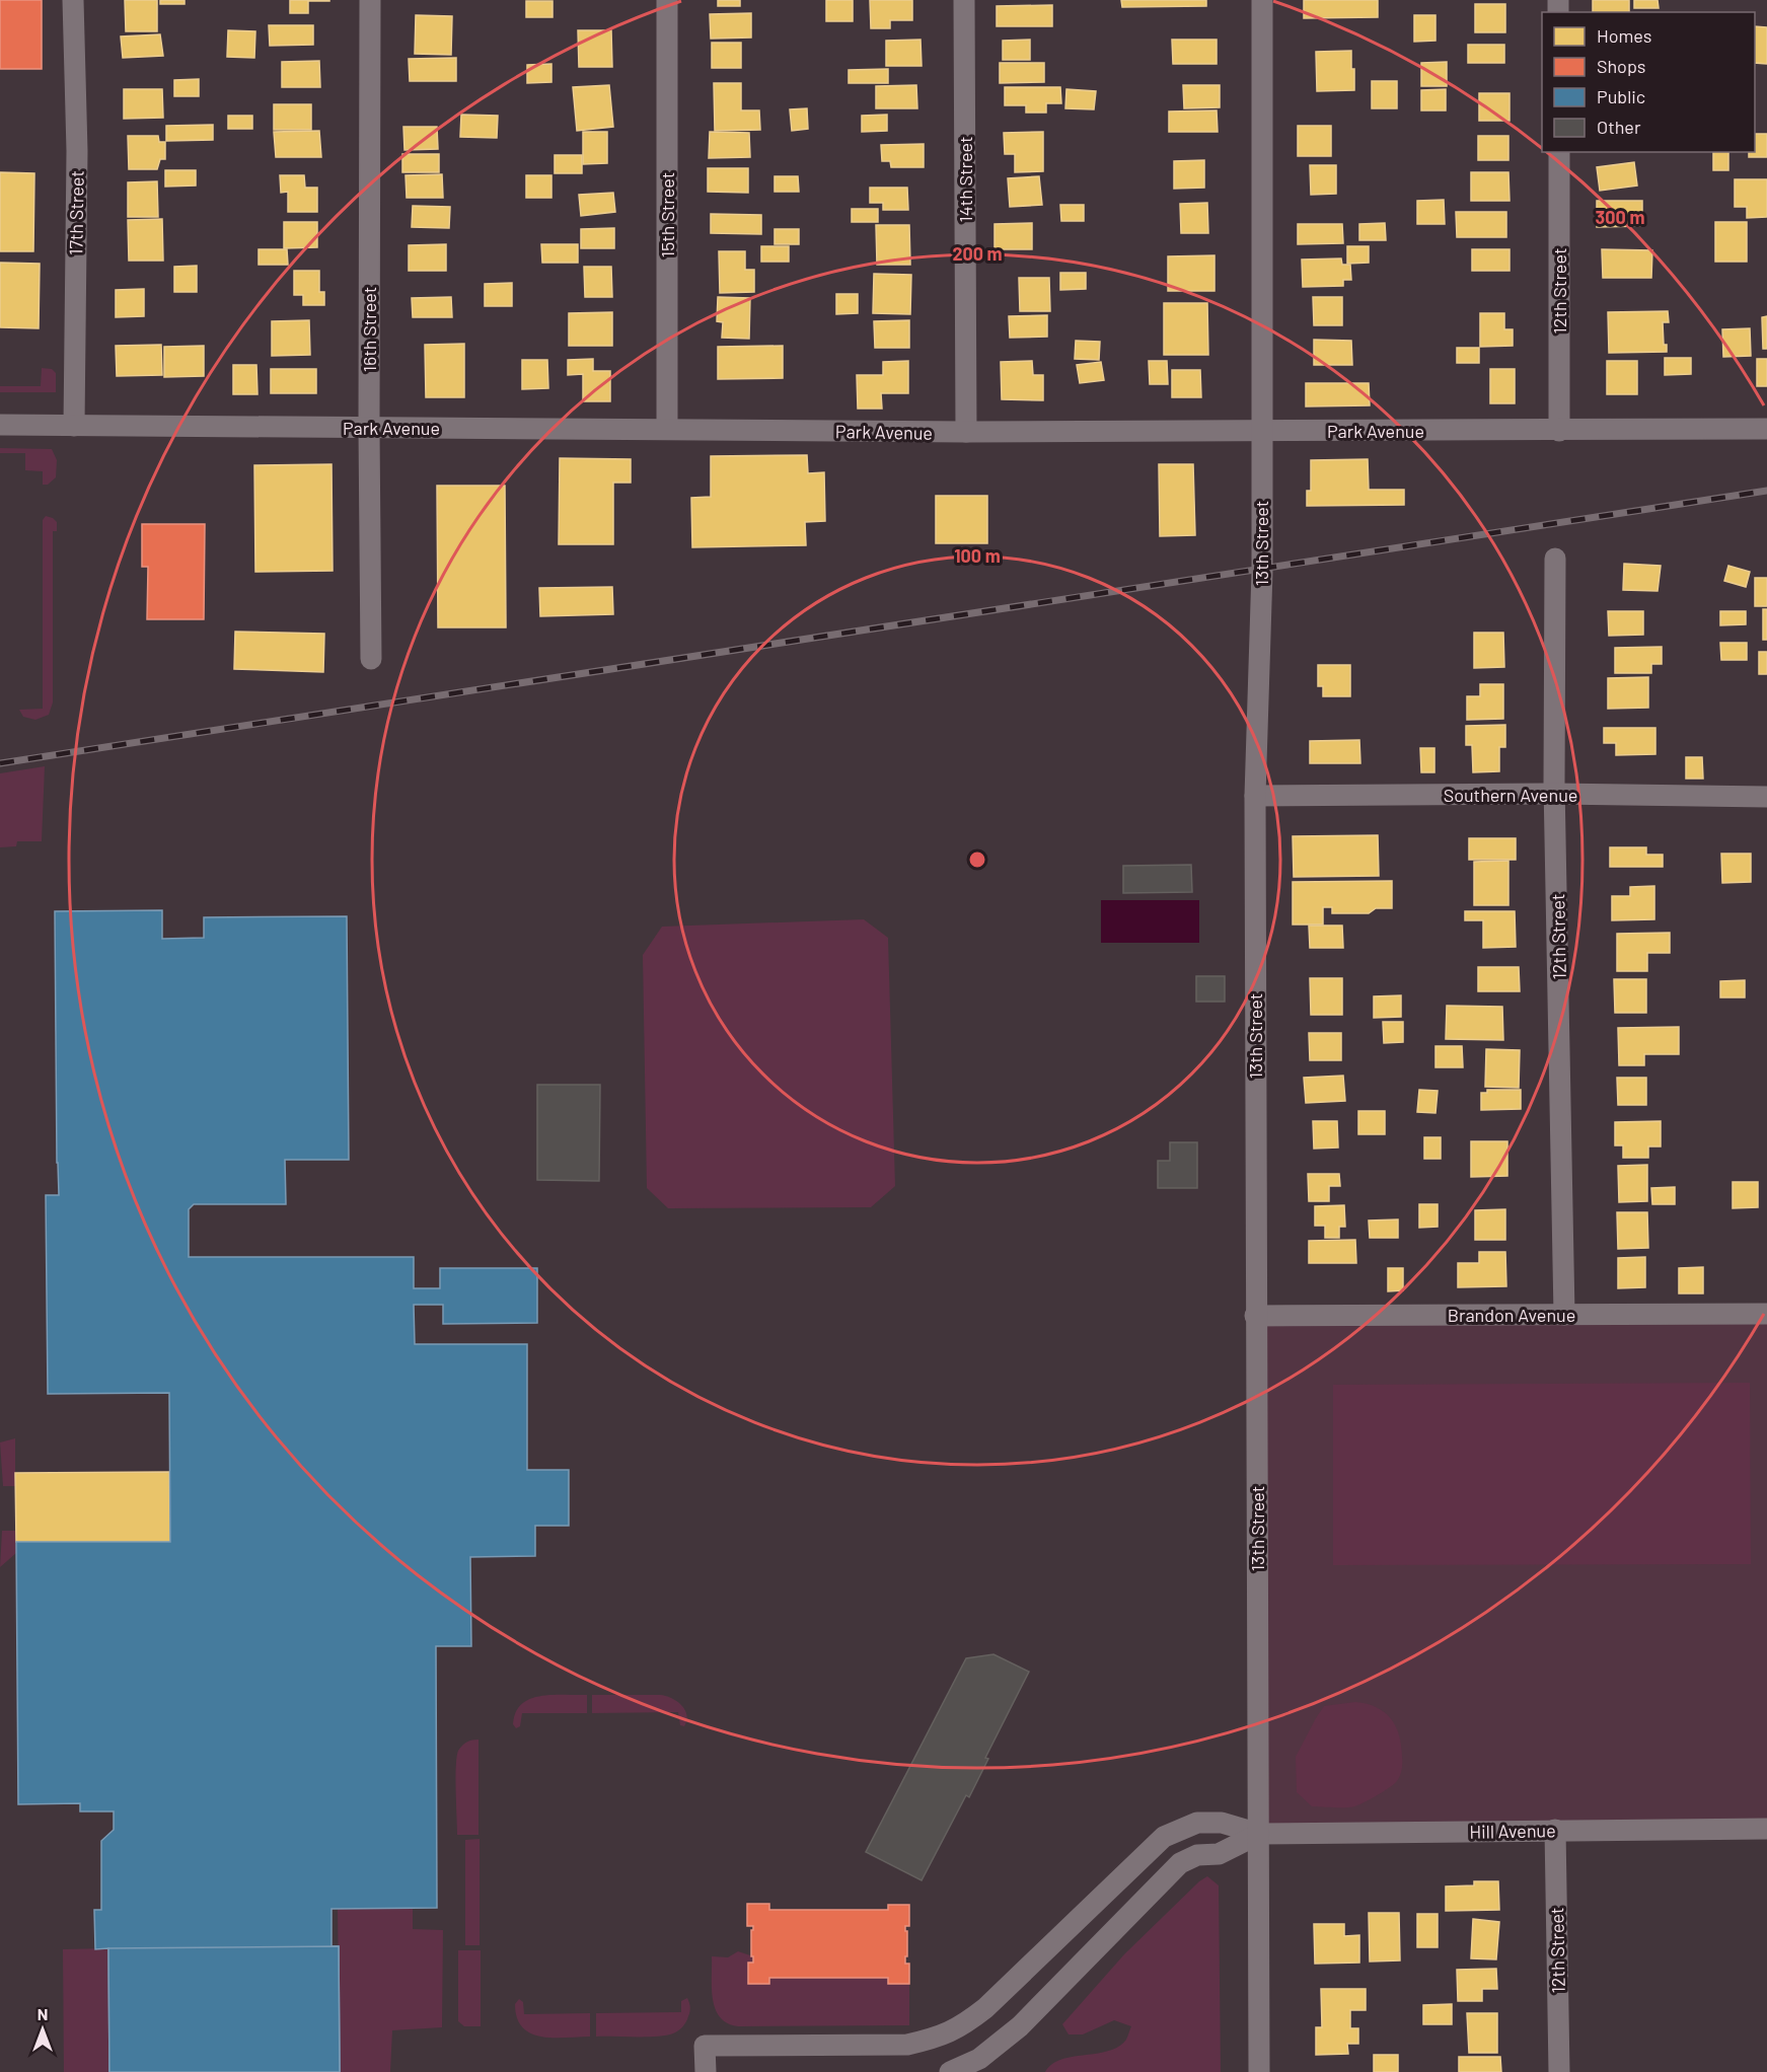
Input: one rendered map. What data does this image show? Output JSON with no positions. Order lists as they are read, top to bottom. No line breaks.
{"streets":{"street":["14th Street","17th Street","15th Street","12th Street","16th Street","Park Avenue","13th Street","Southern Avenue","Brandon Avenue","Hill Avenue"]},"crossings":[["14th Street","Park Avenue"],["17th Street","Park Avenue"],["15th Street","Park Avenue"],["12th Street","Park Avenue"],["12th Street","Southern Avenue"],["12th Street","Brandon Avenue"],["12th Street","Hill Avenue"],["16th Street","Park Avenue"],["Park Avenue","13th Street"],["13th Street","Southern Avenue"],["13th Street","Brandon Avenue"],["13th Street","Hill Avenue"]],"legend":["Homes","Shops","Public","Other"],"north":"top","rings":["300 m","200 m","100 m"]}
